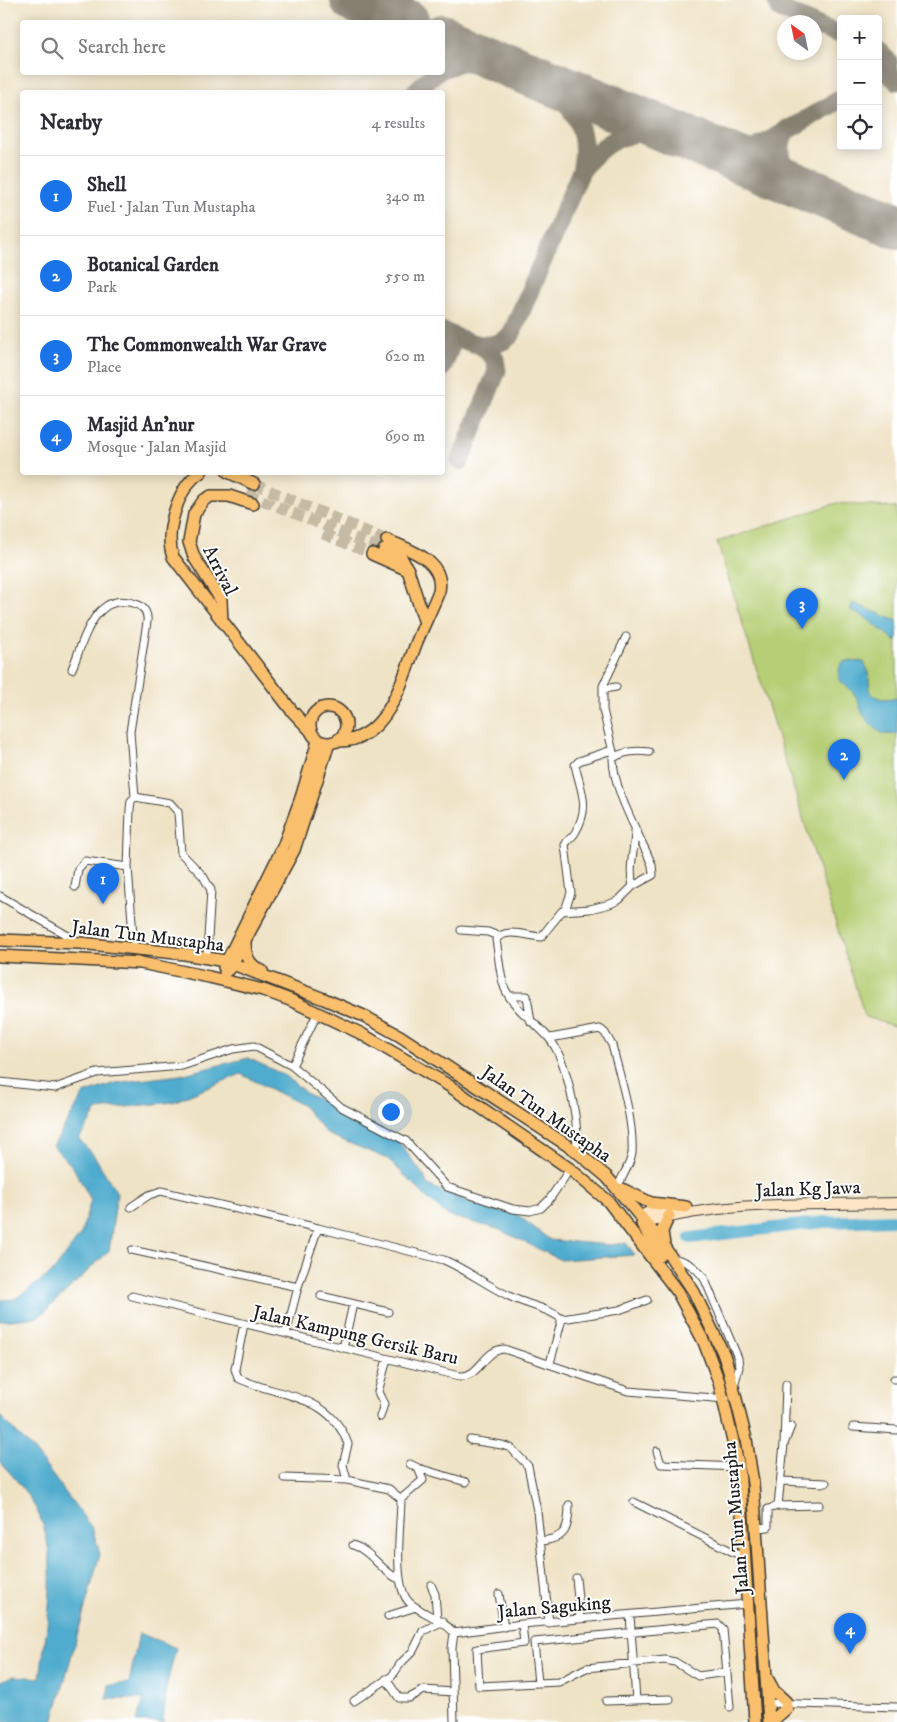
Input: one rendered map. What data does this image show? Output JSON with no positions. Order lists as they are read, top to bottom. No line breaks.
{"streets":{"main road":["Arrival","Jalan Tun Mustapha","Jalan Kg Jawa"],"street":["Jalan Kampung Gersik Baru","Jalan Saguking"]},"crossings":[["Jalan Tun Mustapha","Jalan Kg Jawa"],["Jalan Tun Mustapha","Jalan Kampung Gersik Baru"]],"north":"top left","page":{"map_buttons":["+","−"],"search":"Search here","heading":["Nearby","4 results"],"list":[{"mark":"1","name":"Shell","note":"Fuel · Jalan Tun Mustapha","value":"340 m"},{"mark":"2","name":"Botanical Garden","note":"Park","value":"550 m"},{"mark":"3","name":"The Commonwealth War Grave","note":"Place","value":"620 m"},{"mark":"4","name":"Masjid An'nur","note":"Mosque · Jalan Masjid","value":"690 m"}],"pins":["3","2","1","4"]}}
